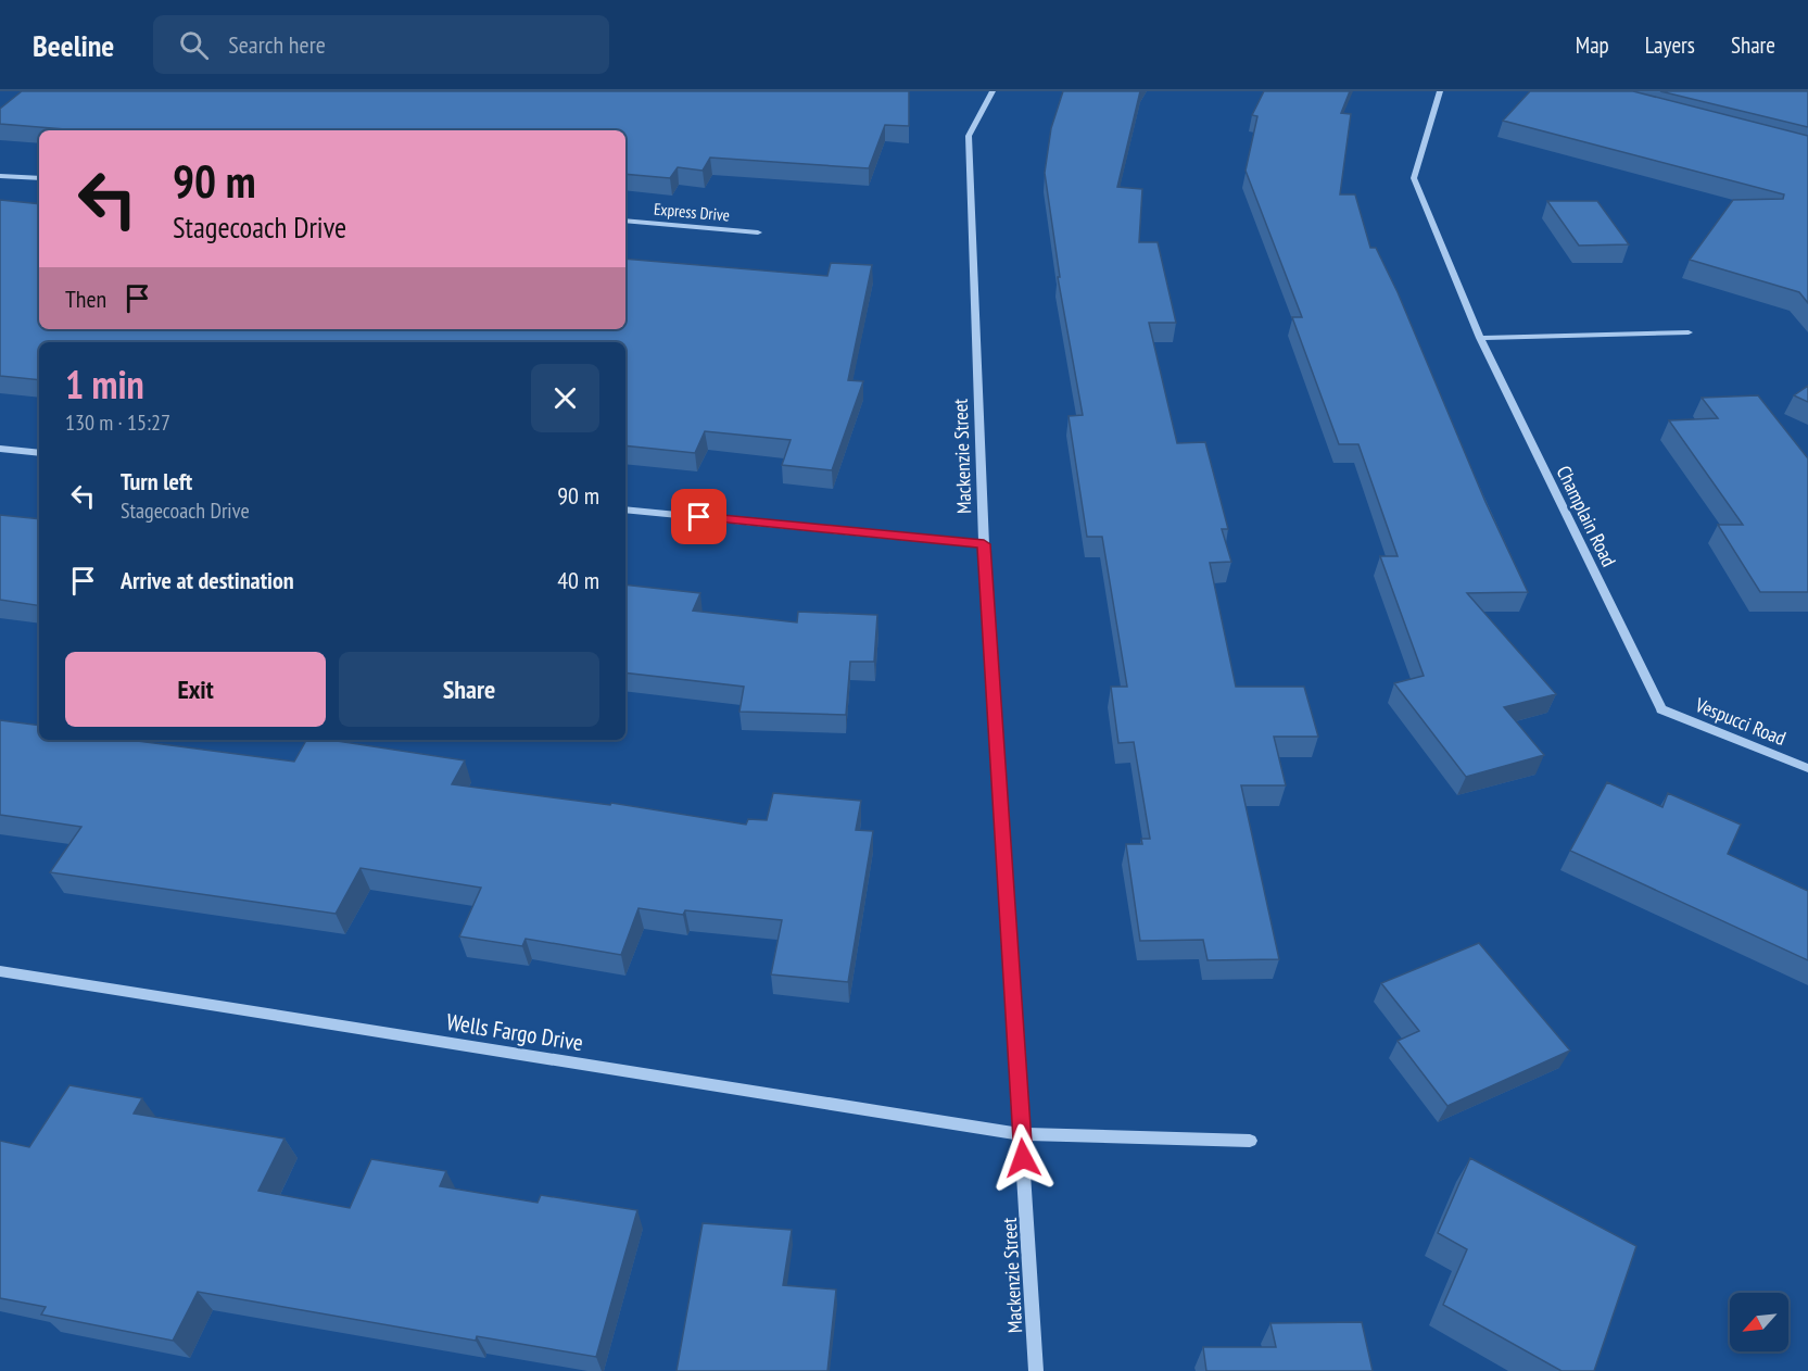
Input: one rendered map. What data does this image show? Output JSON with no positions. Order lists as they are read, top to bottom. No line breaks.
{"streets":{"street":["Express Drive","Mackenzie Street","Champlain Road","Vespucci Road","Wells Fargo Drive"]},"crossings":[["Mackenzie Street","Wells Fargo Drive"],["Champlain Road","Vespucci Road"]],"north":"bottom left","page":{"header":"Beeline","search":"Search here","nav":["Map","Layers","Share"],"turn":["90 m","Stagecoach Drive"],"then":"Then","heading":["1 min","130 m · 15:27"],"list":[{"name":"Turn left","note":"Stagecoach Drive","value":"90 m"},{"name":"Arrive at destination","value":"40 m"}],"buttons":["Exit","Share"]}}
